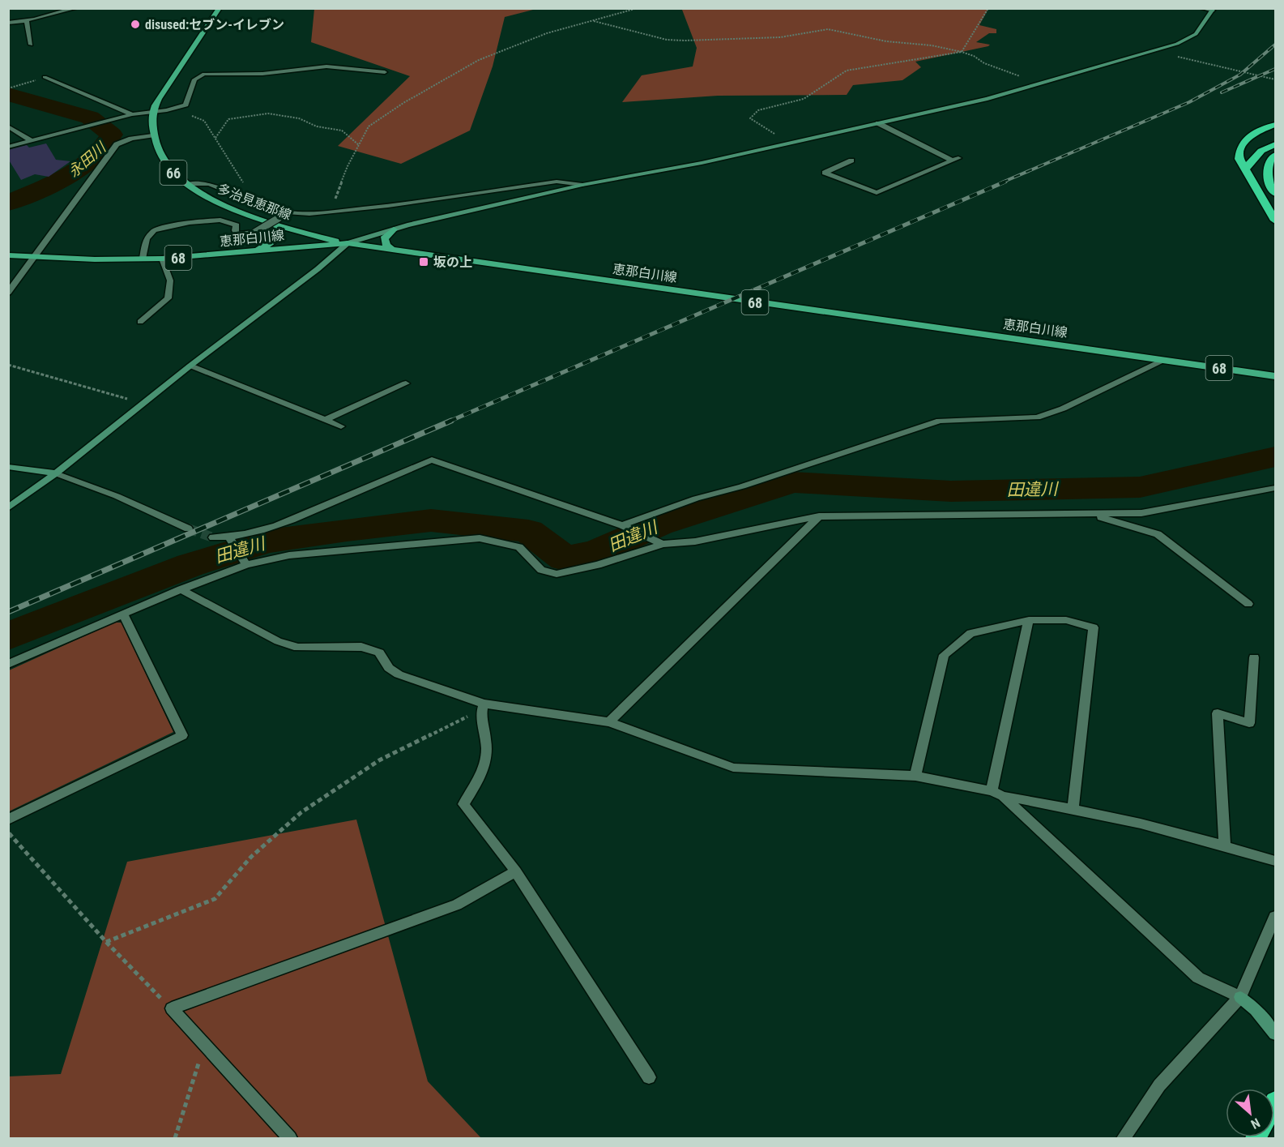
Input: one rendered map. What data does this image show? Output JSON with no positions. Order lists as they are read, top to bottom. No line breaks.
{"streets":{"main road":["66","多治見恵那線","恵那白川線","68"]},"crossings":[["多治見恵那線","恵那白川線"]],"water":["永田川","田違川"],"places":{"other":["disused:セブン-イレブン"],"transit":["坂の上"]},"north":"bottom right"}
